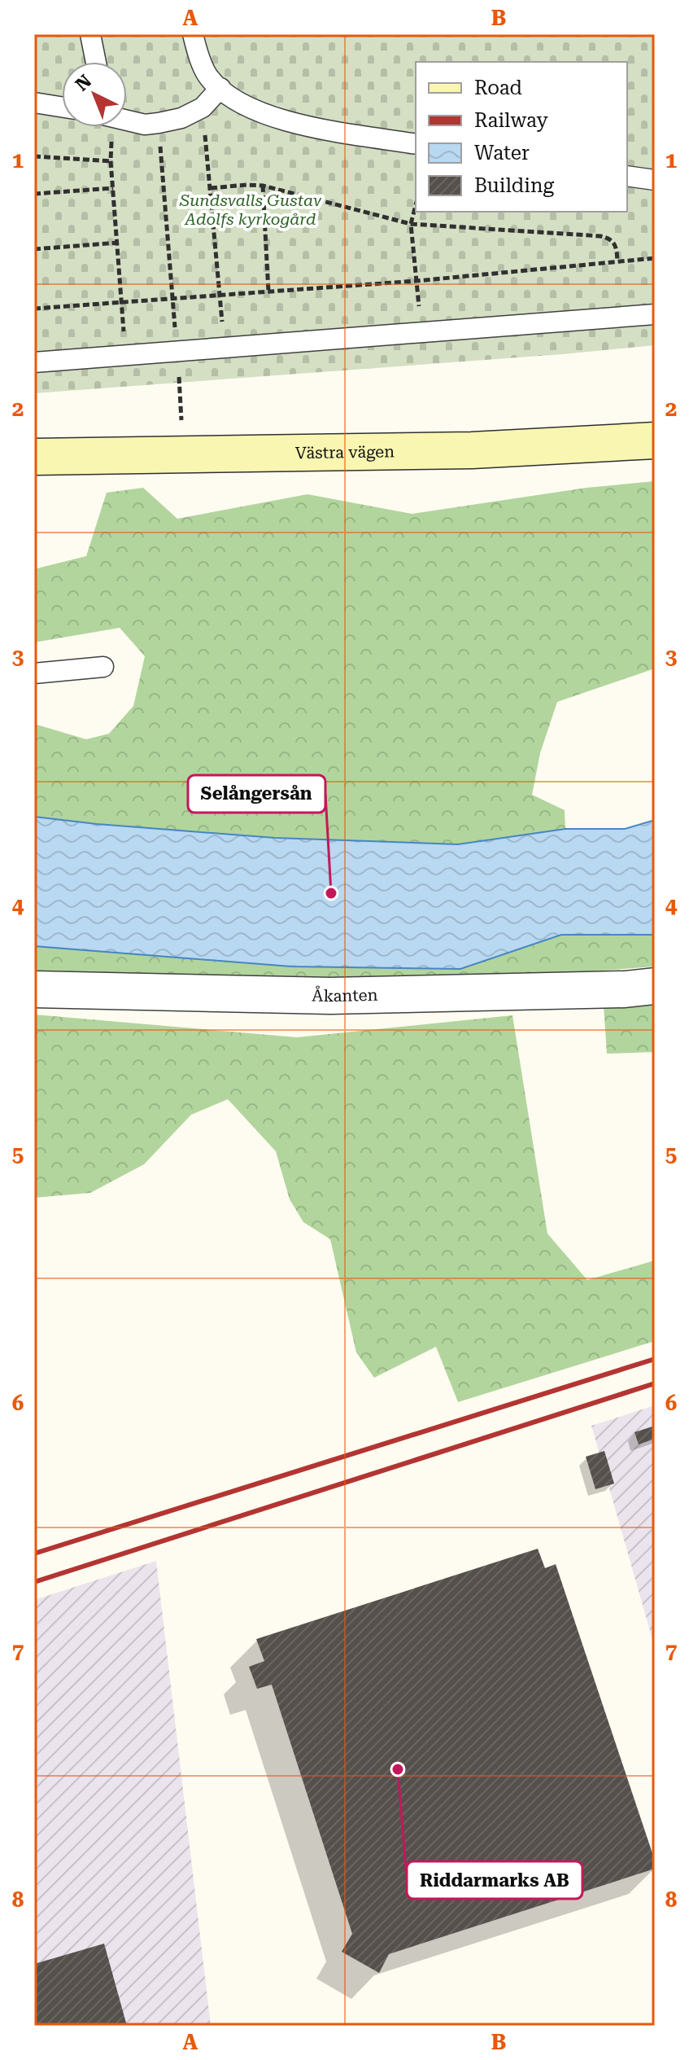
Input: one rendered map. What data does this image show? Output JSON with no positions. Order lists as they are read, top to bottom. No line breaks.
{"streets":{"street":["Västra vägen","Åkanten"]},"parks":["Sundsvalls Gustav Adolfs kyrkogård"],"places":["Selångersån","Riddarmarks AB"],"legend":["Road","Railway","Water","Building"],"north":"top left","grid":{"columns":["A","B"],"rows":["1","2","3","4","5","6","7","8"]}}
